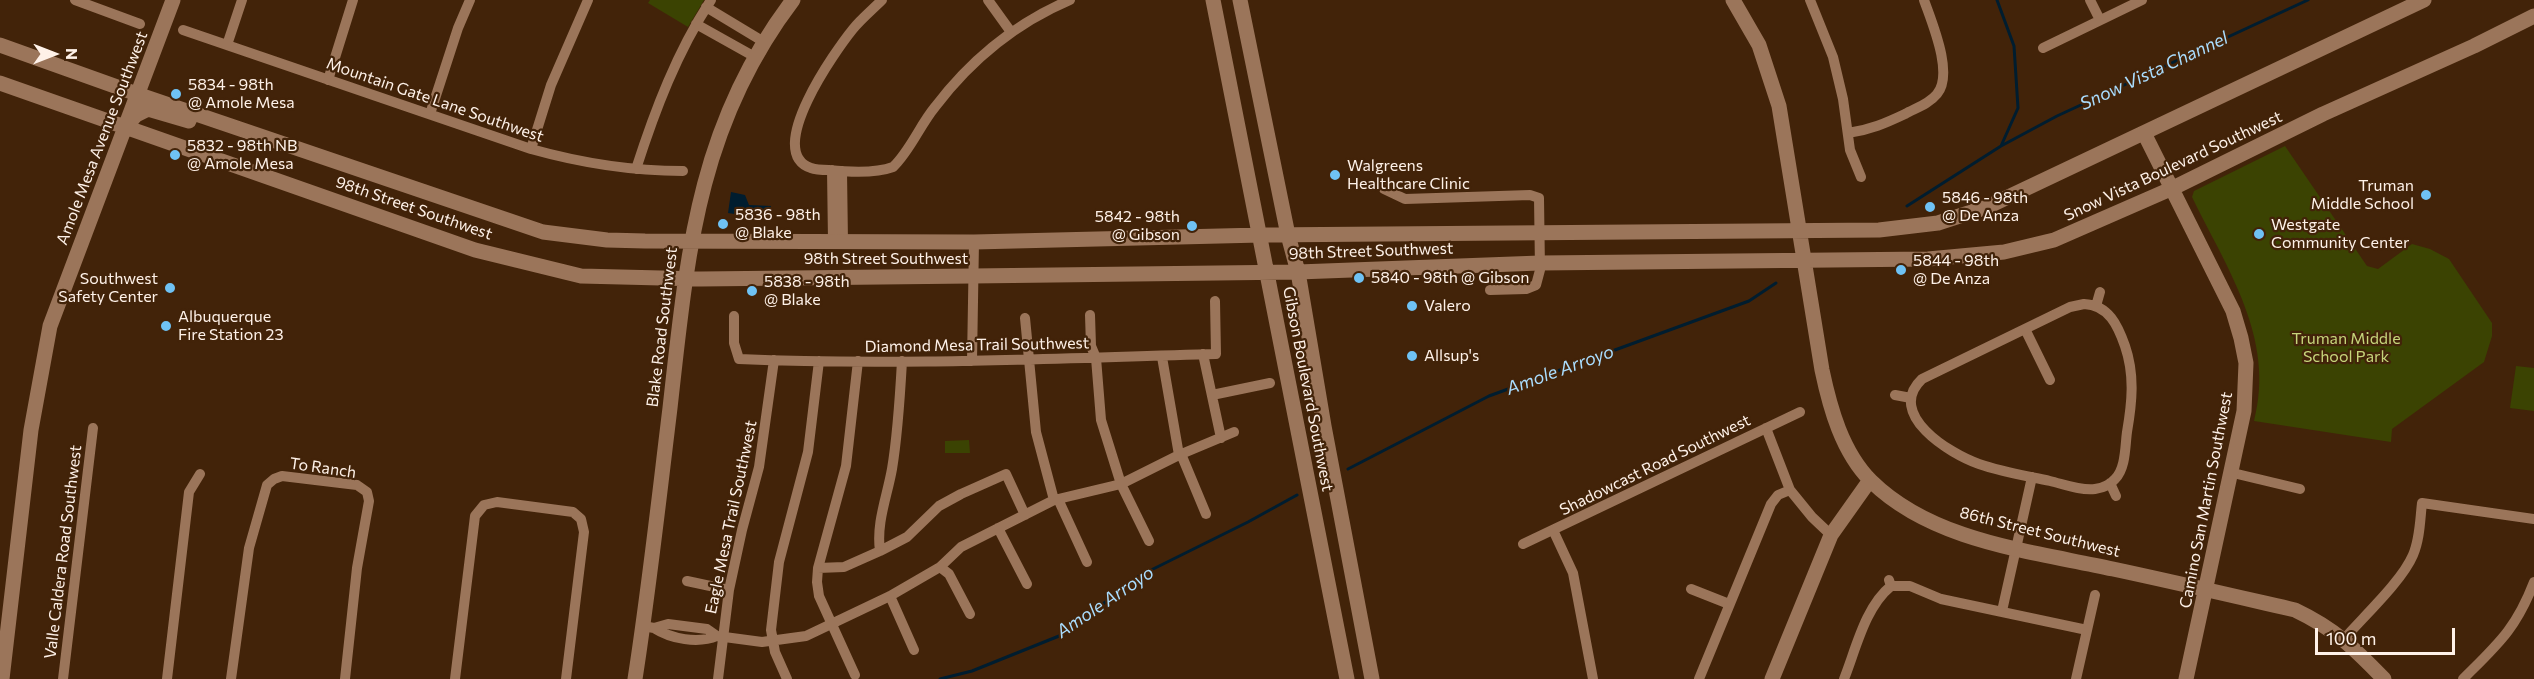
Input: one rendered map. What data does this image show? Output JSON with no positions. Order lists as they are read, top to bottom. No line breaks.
{"streets":{"main road":["Amole Mesa Avenue Southwest","Snow Vista Boulevard Southwest","98th Street Southwest","Blake Road Southwest","Gibson Boulevard Southwest","Camino San Martin Southwest","86th Street Southwest"],"street":["Mountain Gate Lane Southwest","Diamond Mesa Trail Southwest","Shadowcast Road Southwest","To Ranch","Eagle Mesa Trail Southwest","Valle Caldera Road Southwest"]},"crossings":[["Amole Mesa Avenue Southwest","98th Street Southwest"],["Snow Vista Boulevard Southwest","98th Street Southwest"],["Snow Vista Boulevard Southwest","Camino San Martin Southwest"],["Snow Vista Boulevard Southwest","86th Street Southwest"],["98th Street Southwest","Blake Road Southwest"],["98th Street Southwest","Gibson Boulevard Southwest"],["98th Street Southwest","86th Street Southwest"],["Diamond Mesa Trail Southwest","Eagle Mesa Trail Southwest"],["Camino San Martin Southwest","86th Street Southwest"]],"water":["Snow Vista Channel","Amole Arroyo"],"parks":["Truman Middle School Park"],"places":["5834 - 98th @ Amole Mesa","5832 - 98th NB @ Amole Mesa","Walgreens Healthcare Clinic","Truman Middle School","5846 - 98th @ De Anza","5836 - 98th @ Blake","5842 - 98th @ Gibson","Westgate Community Center","5844 - 98th @ De Anza","5840 - 98th @ Gibson","Southwest Safety Center","5838 - 98th @ Blake","Valero","Albuquerque Fire Station 23","Allsup's"],"scale_bar":"100 m","north":"right"}
